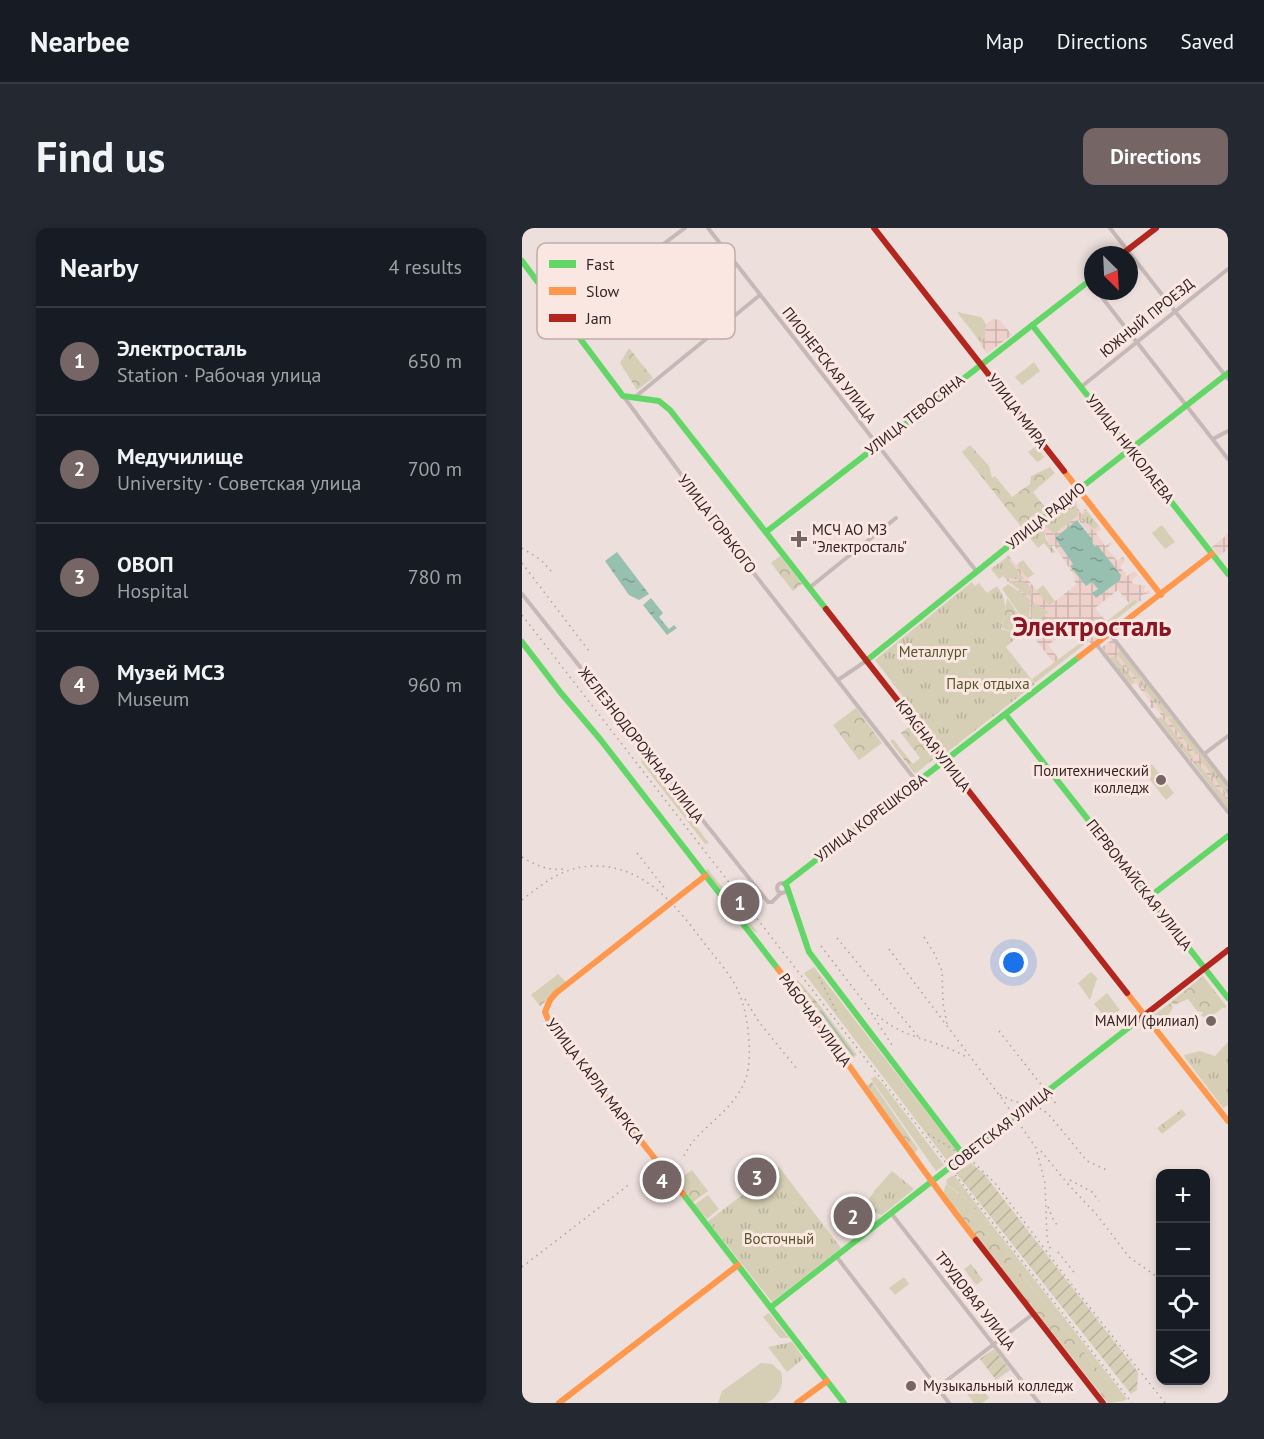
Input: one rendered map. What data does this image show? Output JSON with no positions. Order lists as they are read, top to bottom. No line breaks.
{"streets":{"main road":["УЛИЦА МИРА","УЛИЦА ТЕВОСЯНА","УЛИЦА НИКОЛАЕВА","УЛИЦА РАДИО","УЛИЦА ГОРЬКОГО","КРАСНАЯ УЛИЦА","УЛИЦА КОРЕШКОВА","ПЕРВОМАЙСКАЯ УЛИЦА","РАБОЧАЯ УЛИЦА","УЛИЦА КАРЛА МАРКСА","СОВЕТСКАЯ УЛИЦА"],"street":["ЮЖНЫЙ ПРОЕЗД","ПИОНЕРСКАЯ УЛИЦА","ЖЕЛЕЗНОДОРОЖНАЯ УЛИЦА","ТРУДОВАЯ УЛИЦА"]},"crossings":[["ЮЖНЫЙ ПРОЕЗД","УЛИЦА НИКОЛАЕВА"],["ПИОНЕРСКАЯ УЛИЦА","УЛИЦА ТЕВОСЯНА"],["ПИОНЕРСКАЯ УЛИЦА","УЛИЦА РАДИО"],["УЛИЦА МИРА","УЛИЦА ТЕВОСЯНА"],["УЛИЦА МИРА","УЛИЦА РАДИО"],["УЛИЦА МИРА","УЛИЦА КОРЕШКОВА"],["УЛИЦА ТЕВОСЯНА","УЛИЦА НИКОЛАЕВА"],["УЛИЦА ТЕВОСЯНА","КРАСНАЯ УЛИЦА"],["УЛИЦА НИКОЛАЕВА","УЛИЦА РАДИО"],["УЛИЦА НИКОЛАЕВА","УЛИЦА КОРЕШКОВА"],["УЛИЦА РАДИО","КРАСНАЯ УЛИЦА"],["УЛИЦА ГОРЬКОГО","КРАСНАЯ УЛИЦА"],["УЛИЦА ГОРЬКОГО","УЛИЦА КОРЕШКОВА"],["ЖЕЛЕЗНОДОРОЖНАЯ УЛИЦА","УЛИЦА КОРЕШКОВА"],["КРАСНАЯ УЛИЦА","УЛИЦА КОРЕШКОВА"],["КРАСНАЯ УЛИЦА","СОВЕТСКАЯ УЛИЦА"],["УЛИЦА КОРЕШКОВА","ПЕРВОМАЙСКАЯ УЛИЦА"],["ПЕРВОМАЙСКАЯ УЛИЦА","СОВЕТСКАЯ УЛИЦА"],["РАБОЧАЯ УЛИЦА","УЛИЦА КАРЛА МАРКСА"],["РАБОЧАЯ УЛИЦА","СОВЕТСКАЯ УЛИЦА"],["УЛИЦА КАРЛА МАРКСА","СОВЕТСКАЯ УЛИЦА"],["СОВЕТСКАЯ УЛИЦА","ТРУДОВАЯ УЛИЦА"]],"districts":["Электросталь"],"parks":["Металлург","Парк отдыха","Восточный"],"places":{"health":["МСЧ АО МЗ \"Электросталь\""],"other":["Политехнический колледж","МАМИ (филиал)","Музыкальный колледж"]},"legend":["Fast","Slow","Jam"],"north":"bottom right","page":{"header":"Nearbee","nav":["Map","Directions","Saved"],"buttons":"Directions","title":"Find us","heading":["Nearby","4 results"],"list":[{"mark":"1","name":"Электросталь","note":"Station · Рабочая улица","value":"650 m"},{"mark":"2","name":"Медучилище","note":"University · Советская улица","value":"700 m"},{"mark":"3","name":"ОВОП","note":"Hospital","value":"780 m"},{"mark":"4","name":"Музей МСЗ","note":"Museum","value":"960 m"}],"pins":["1","3","4","2"],"map_buttons":["+","−"]}}
